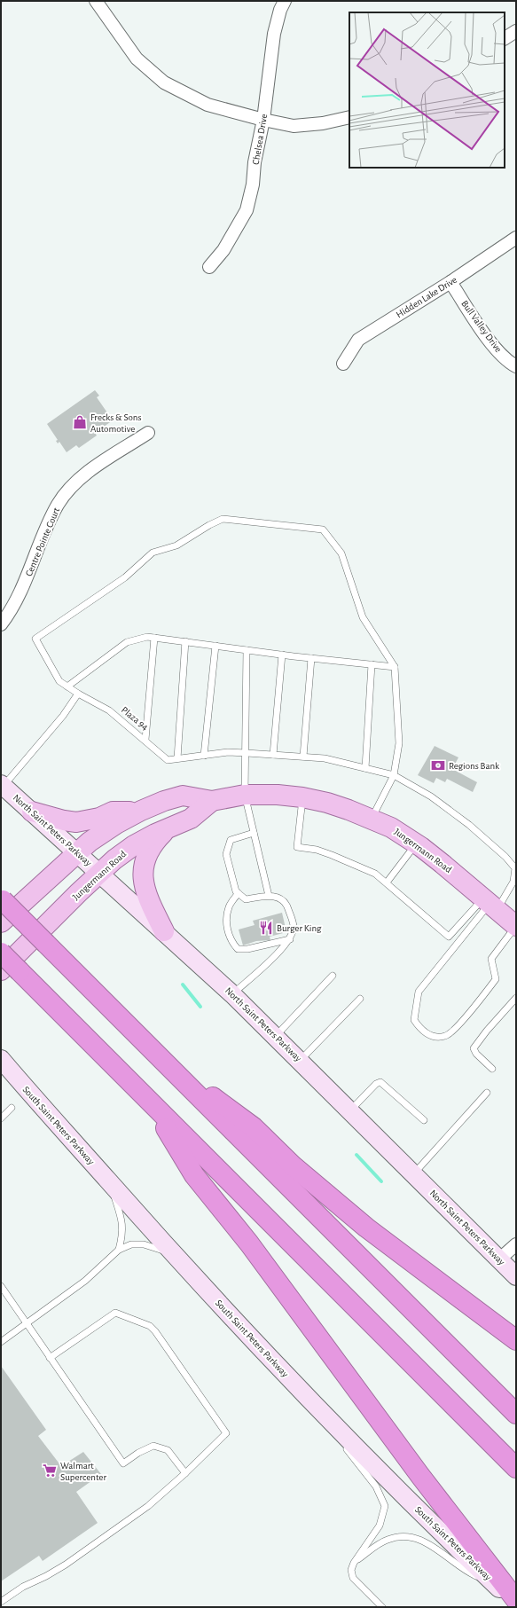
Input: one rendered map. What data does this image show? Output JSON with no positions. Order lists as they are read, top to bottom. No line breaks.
{"streets":{"main road":["North Saint Peters Parkway","Jungermann Road","South Saint Peters Parkway"],"street":["Chelsea Drive","Hidden Lake Drive","Bull Valley Drive","Centre Pointe Court"],"lane":["Plaza 94"]},"crossings":[["Hidden Lake Drive","Bull Valley Drive"],["Plaza 94","Jungermann Road"],["North Saint Peters Parkway","Jungermann Road"]],"places":{"shop":["Frecks & Sons Automotive"],"bank":["Regions Bank"],"restaurant":["Burger King"],"supermarket":["Walmart Supercenter"]}}
